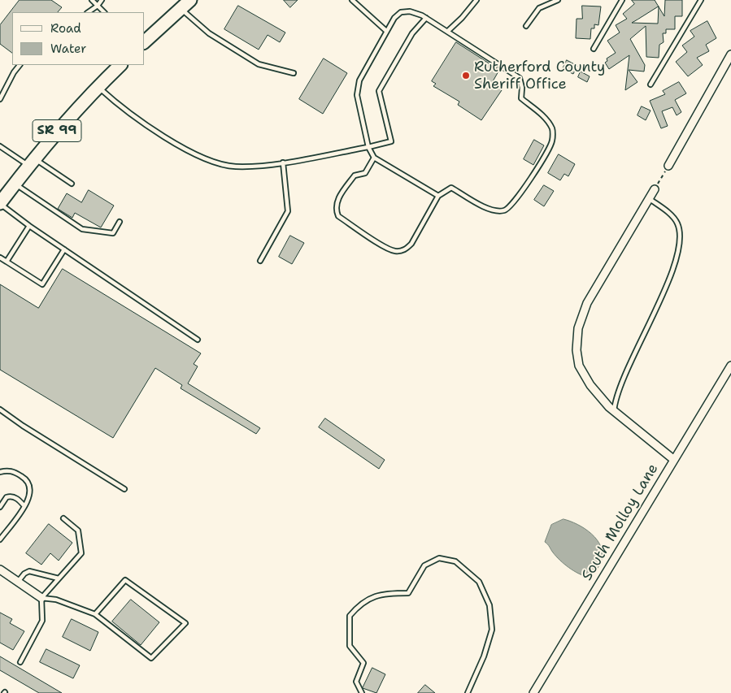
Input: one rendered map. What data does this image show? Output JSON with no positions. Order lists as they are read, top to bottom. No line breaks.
{"streets":{"main road":["SR 99"],"street":["South Molloy Lane"]},"places":["Rutherford County Sheriff Office"],"legend":["Road","Water"]}
